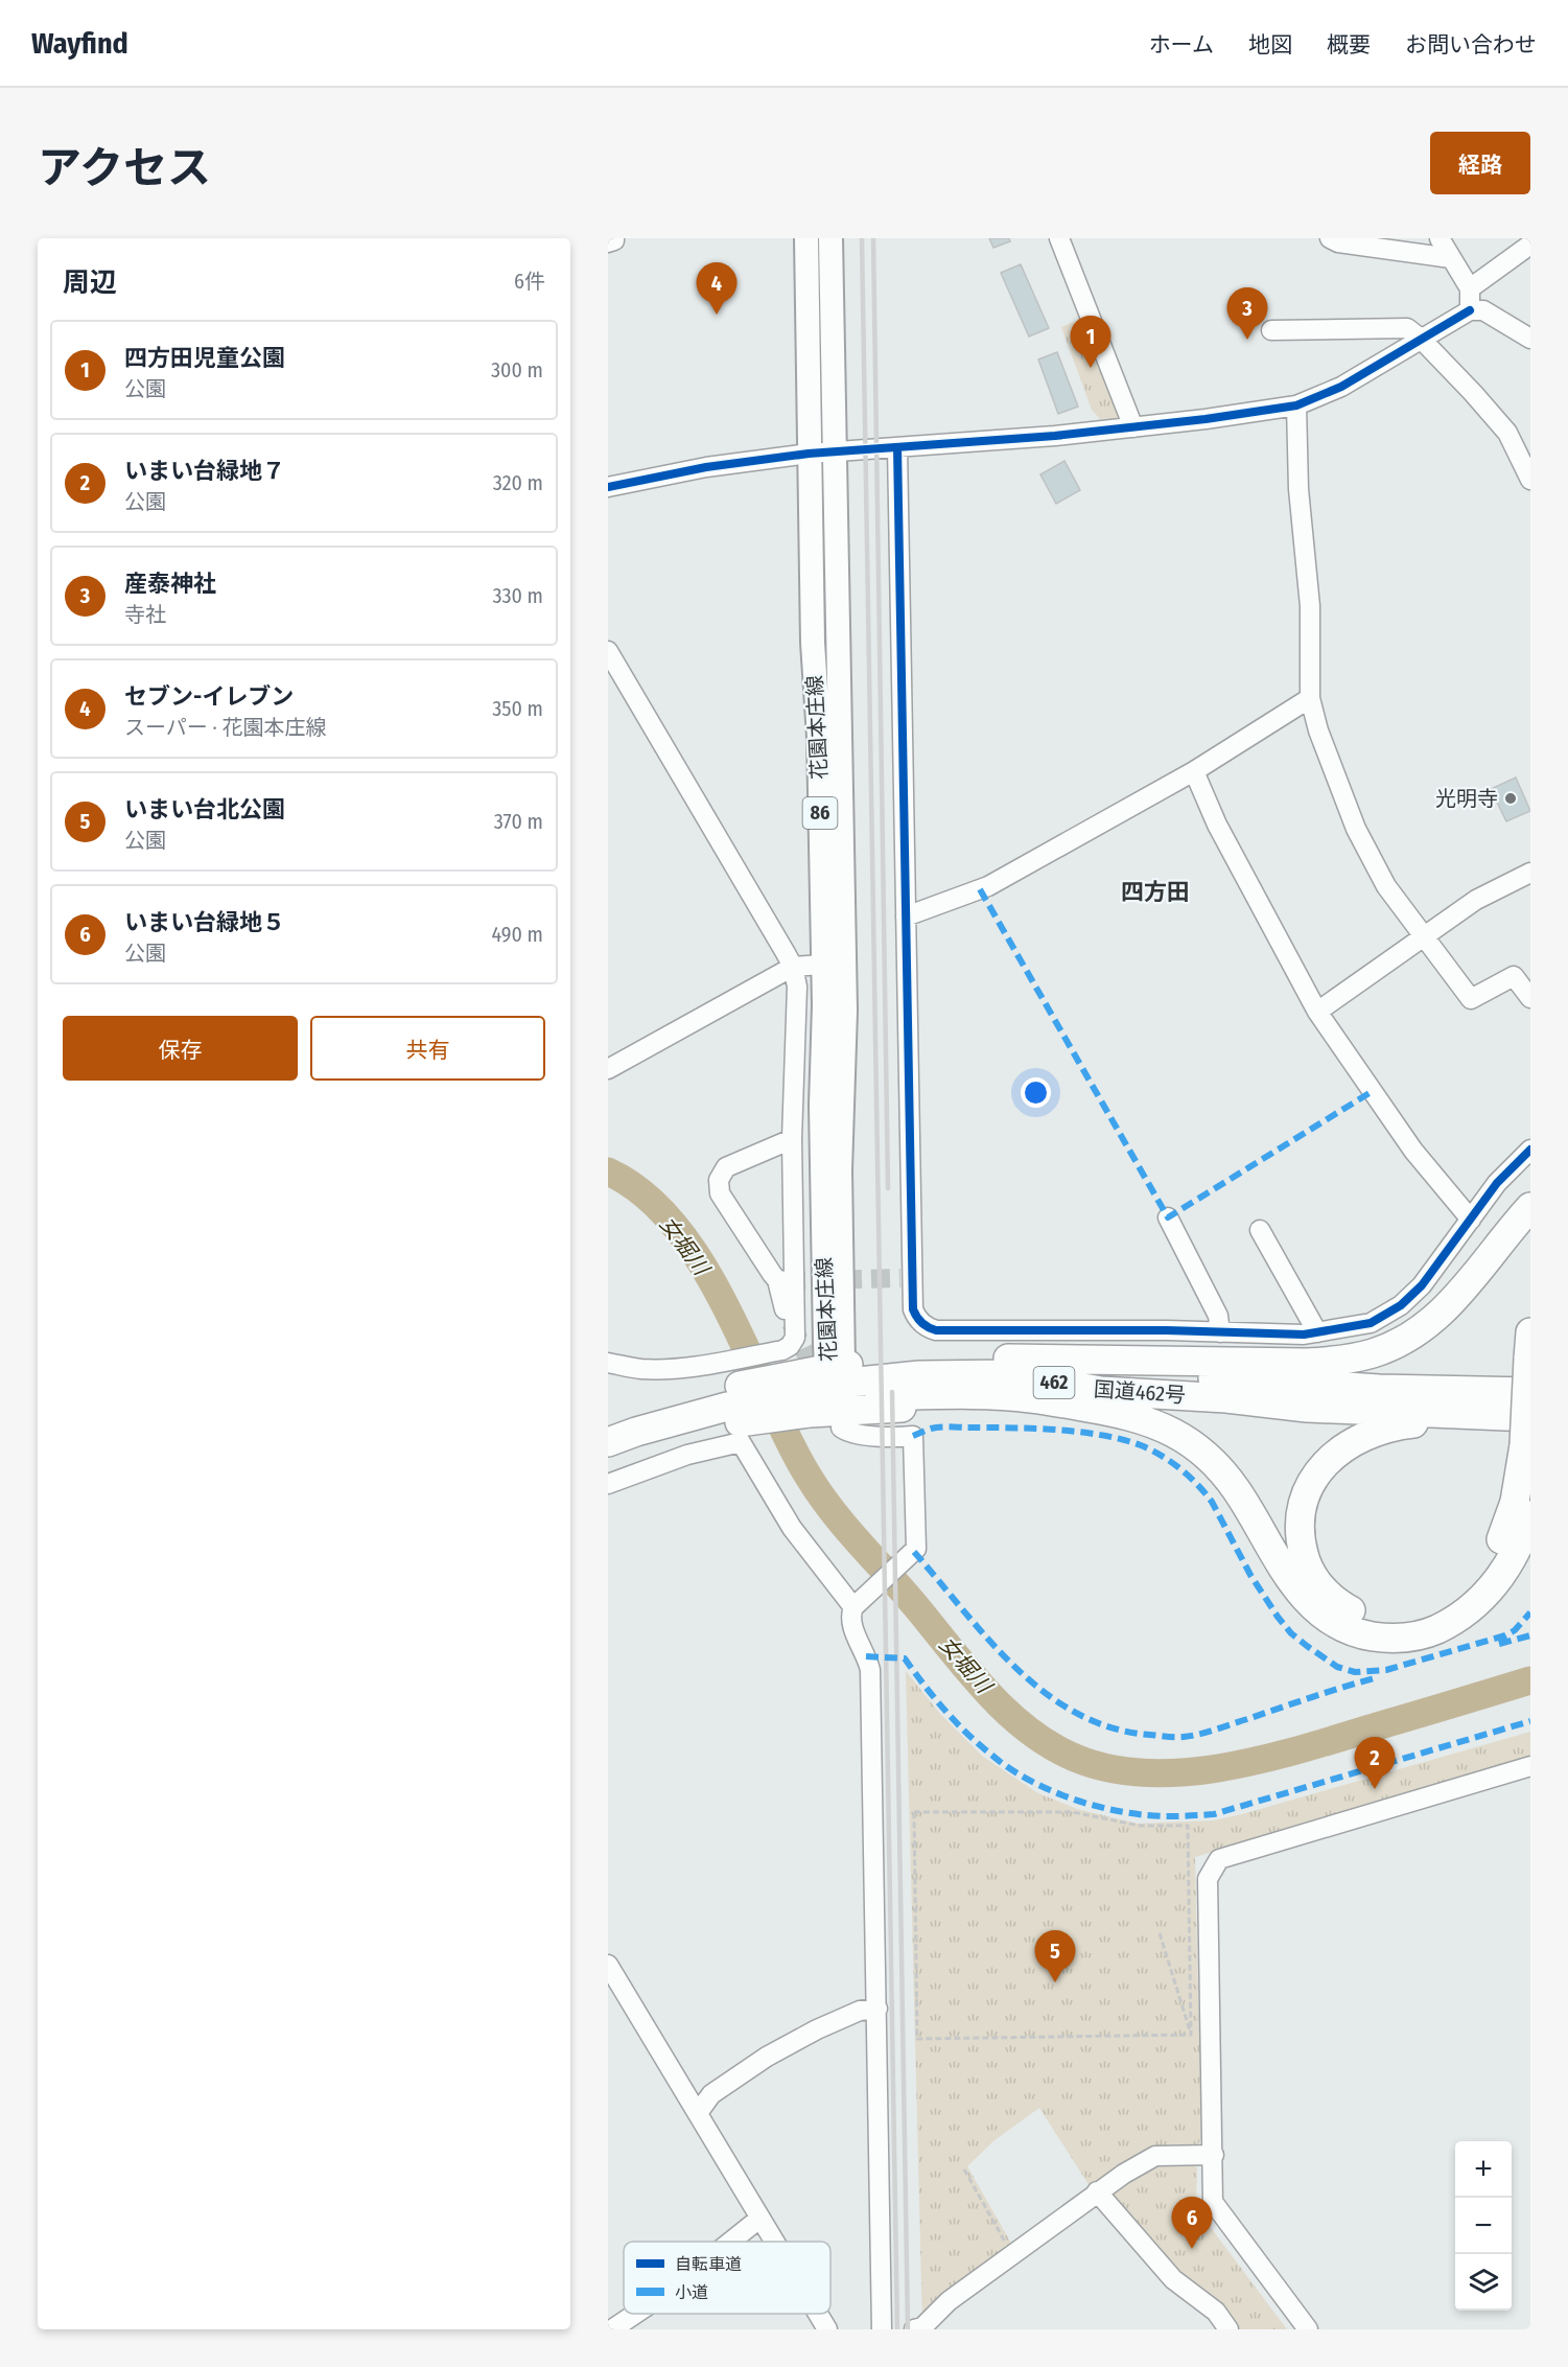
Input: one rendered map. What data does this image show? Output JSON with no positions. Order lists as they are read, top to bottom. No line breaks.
{"streets":{"highway":["462","国道462号"],"main road":["花園本庄線","86"]},"crossings":[["花園本庄線","国道462号"]],"districts":["四方田"],"water":["女堀川"],"places":["光明寺"],"legend":["自転車道","小道"],"page":{"header":"Wayfind","nav":["ホーム","地図","概要","お問い合わせ"],"title":"アクセス","buttons":["経路",["保存","共有"]],"heading":["周辺","6件"],"pins":["4","3","1","2","5","6"],"list":[{"mark":"1","name":"四方田児童公園","note":"公園","value":"300 m"},{"mark":"2","name":"いまい台緑地７","note":"公園","value":"320 m"},{"mark":"3","name":"産泰神社","note":"寺社","value":"330 m"},{"mark":"4","name":"セブン-イレブン","note":"スーパー · 花園本庄線","value":"350 m"},{"mark":"5","name":"いまい台北公園","note":"公園","value":"370 m"},{"mark":"6","name":"いまい台緑地５","note":"公園","value":"490 m"}],"map_buttons":["+","−"]}}
